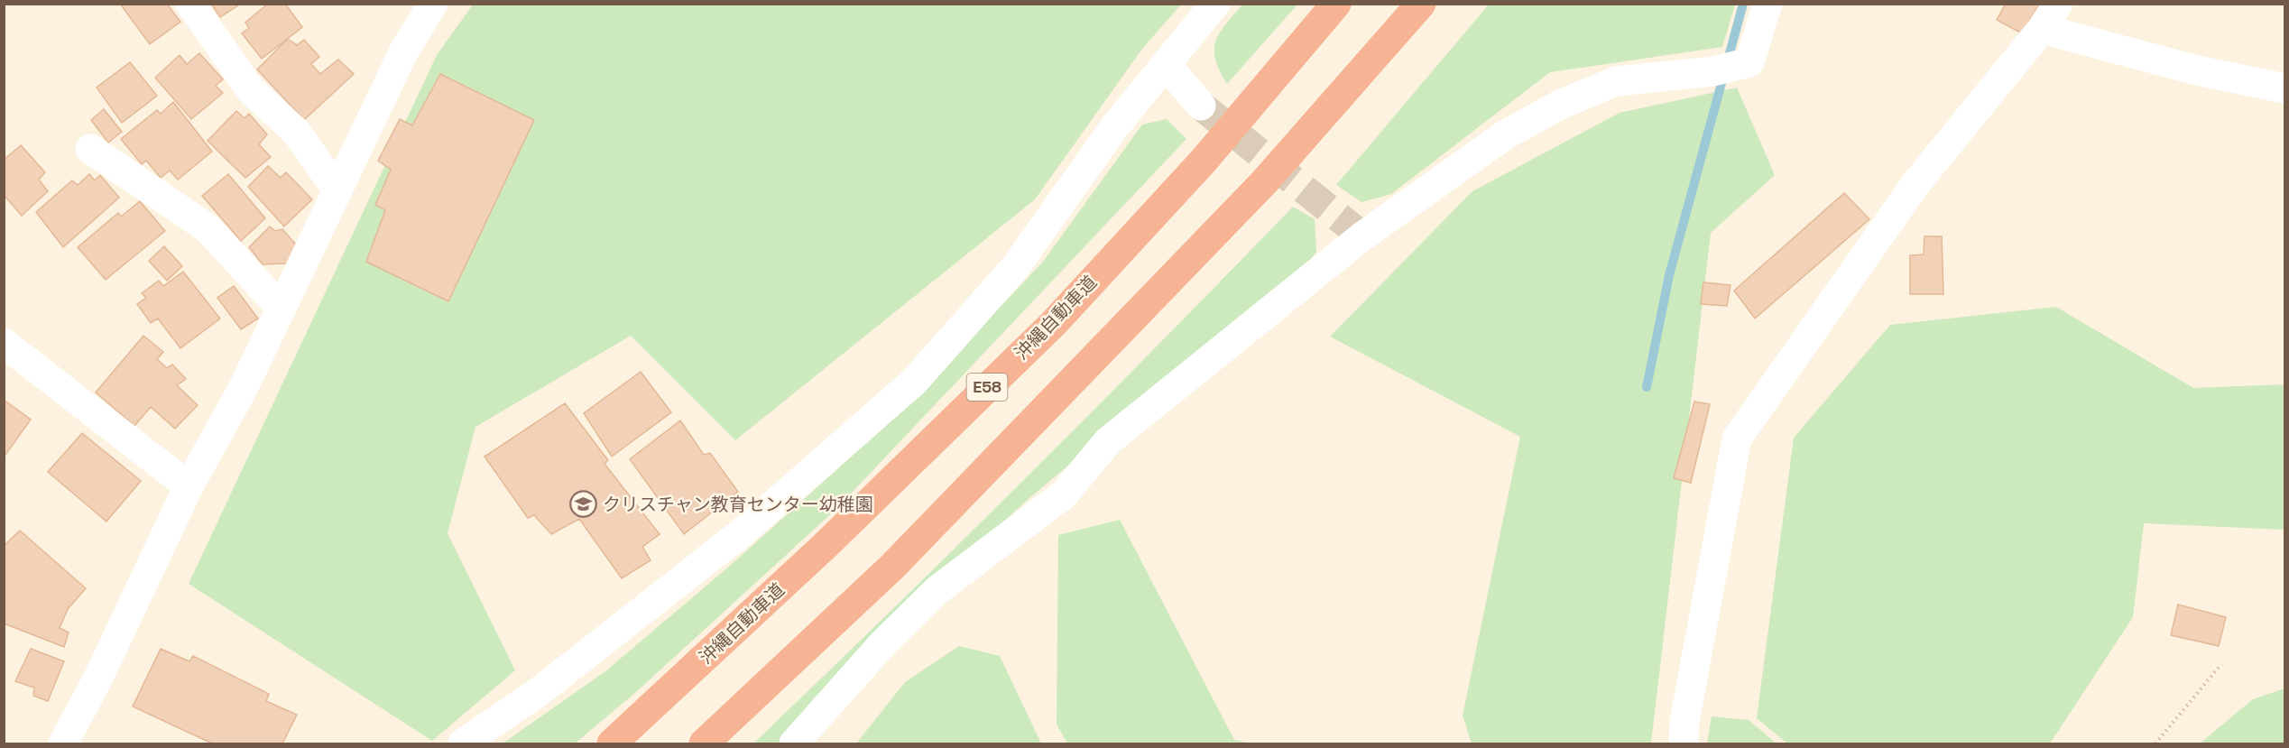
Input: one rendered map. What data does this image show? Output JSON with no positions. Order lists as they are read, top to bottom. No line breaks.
{"streets":{"highway":["沖縄自動車道","E58"]},"places":{"school or university":["クリスチャン教育センター幼稚園"]}}
